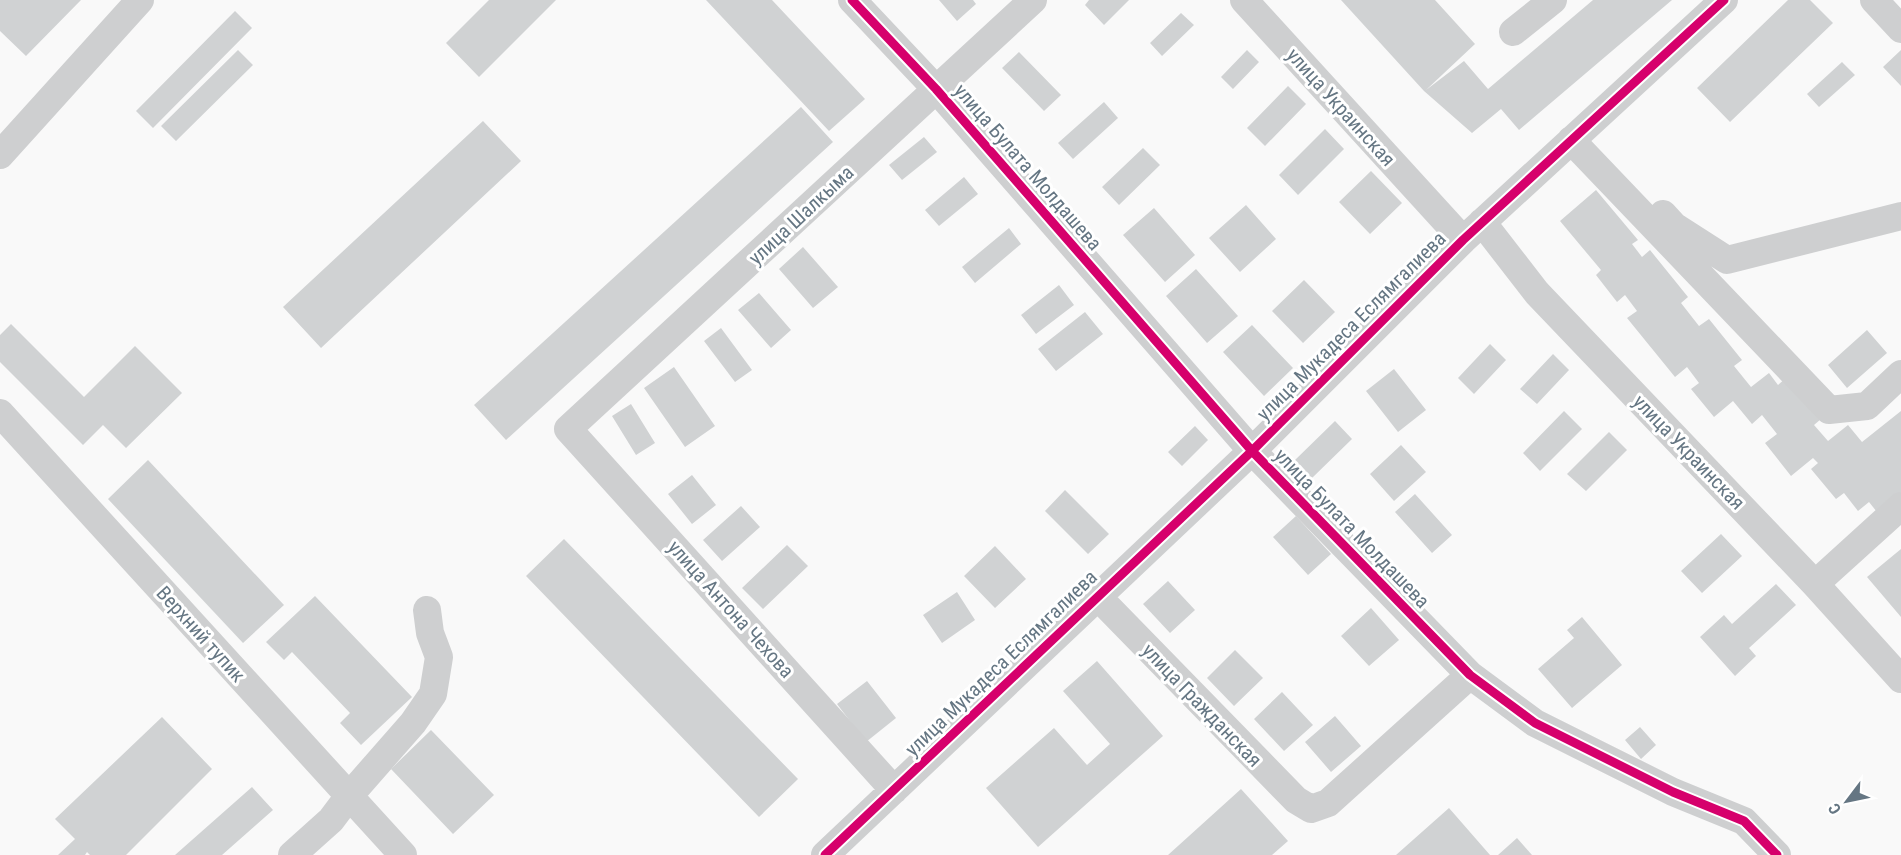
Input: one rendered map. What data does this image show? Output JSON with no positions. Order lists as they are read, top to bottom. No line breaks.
{"streets":{"street":["улица Украинская","улица Булата Молдашева","улица Шалкыма","улица Мукадеса Еслямгалиева","улица Антона Чехова","Верхний тупик","улица Гражданская"]},"crossings":[["улица Украинская","улица Мукадеса Еслямгалиева"],["улица Булата Молдашева","улица Шалкыма"],["улица Булата Молдашева","улица Мукадеса Еслямгалиева"],["улица Булата Молдашева","улица Гражданская"],["улица Шалкыма","улица Антона Чехова"],["улица Мукадеса Еслямгалиева","улица Антона Чехова"],["улица Мукадеса Еслямгалиева","улица Гражданская"]],"north":"bottom left"}
